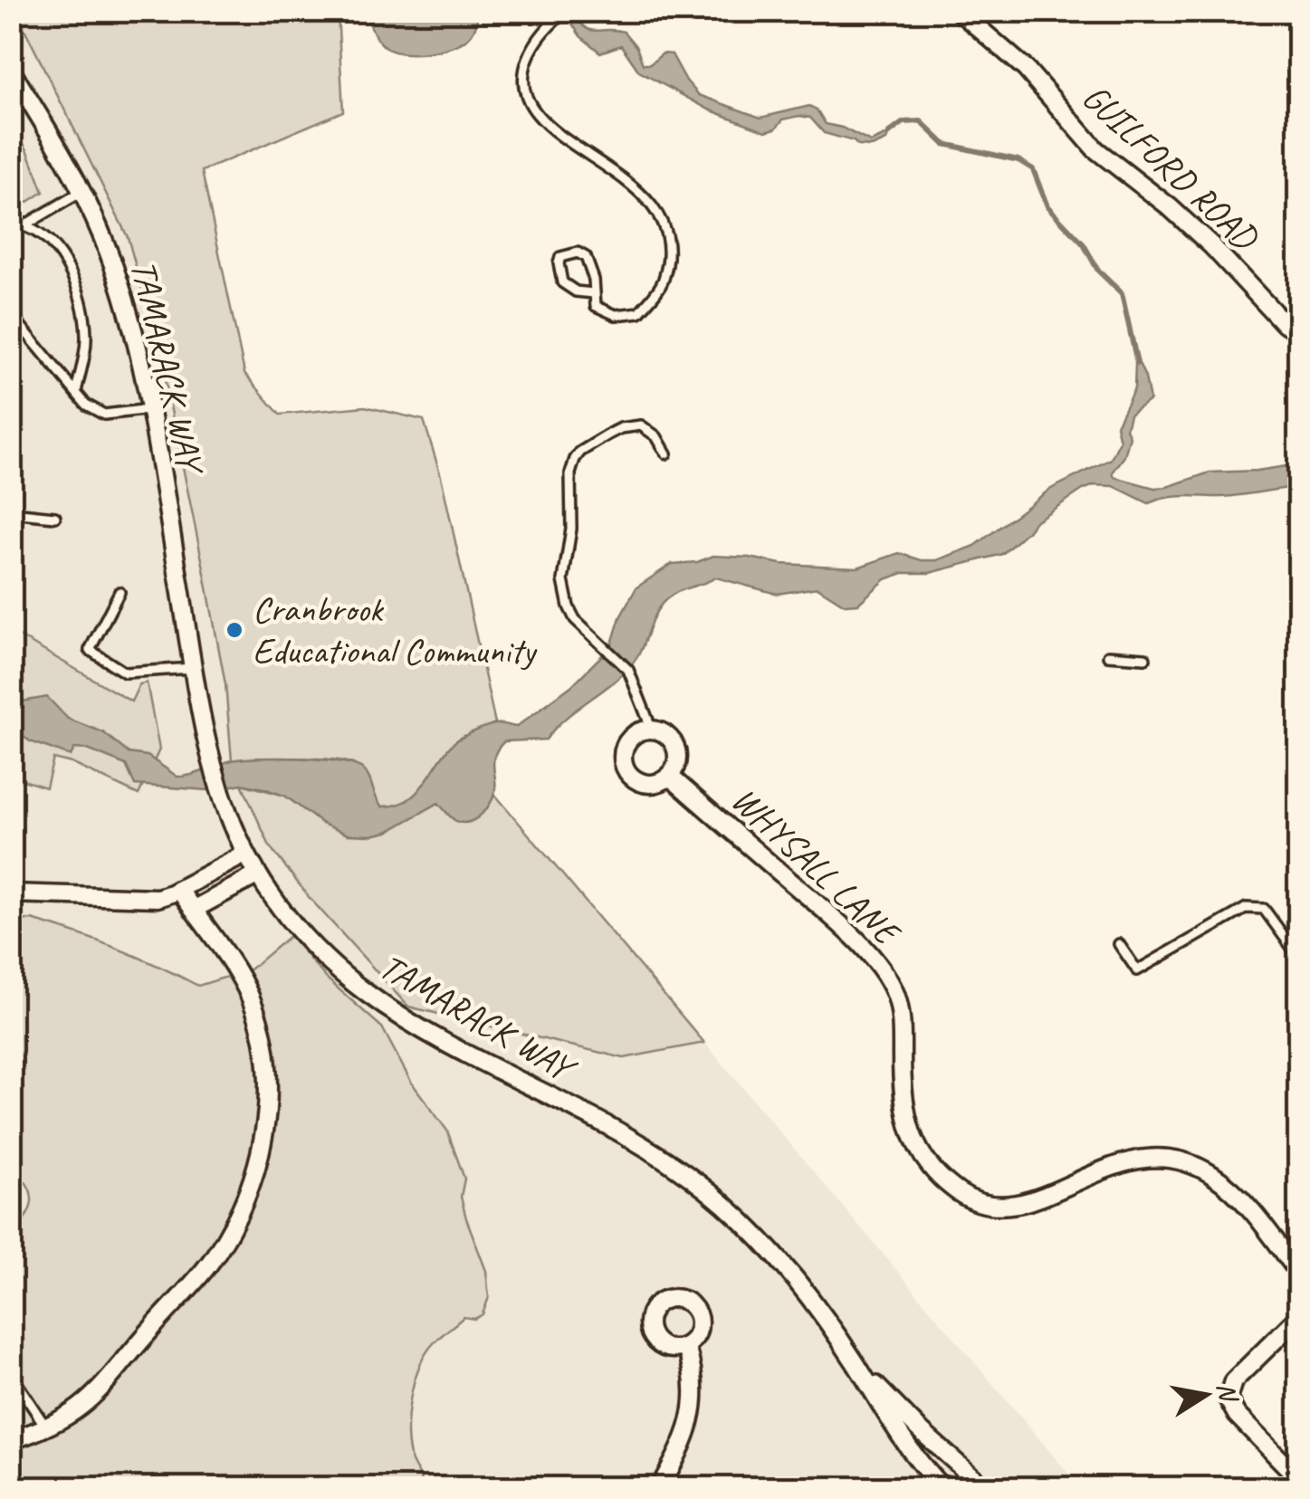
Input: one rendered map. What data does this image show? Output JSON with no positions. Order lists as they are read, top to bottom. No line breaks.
{"streets":{"street":["GUILFORD ROAD","TAMARACK WAY","WHYSALL LANE"]},"places":["Cranbrook Educational Community"],"north":"right"}
